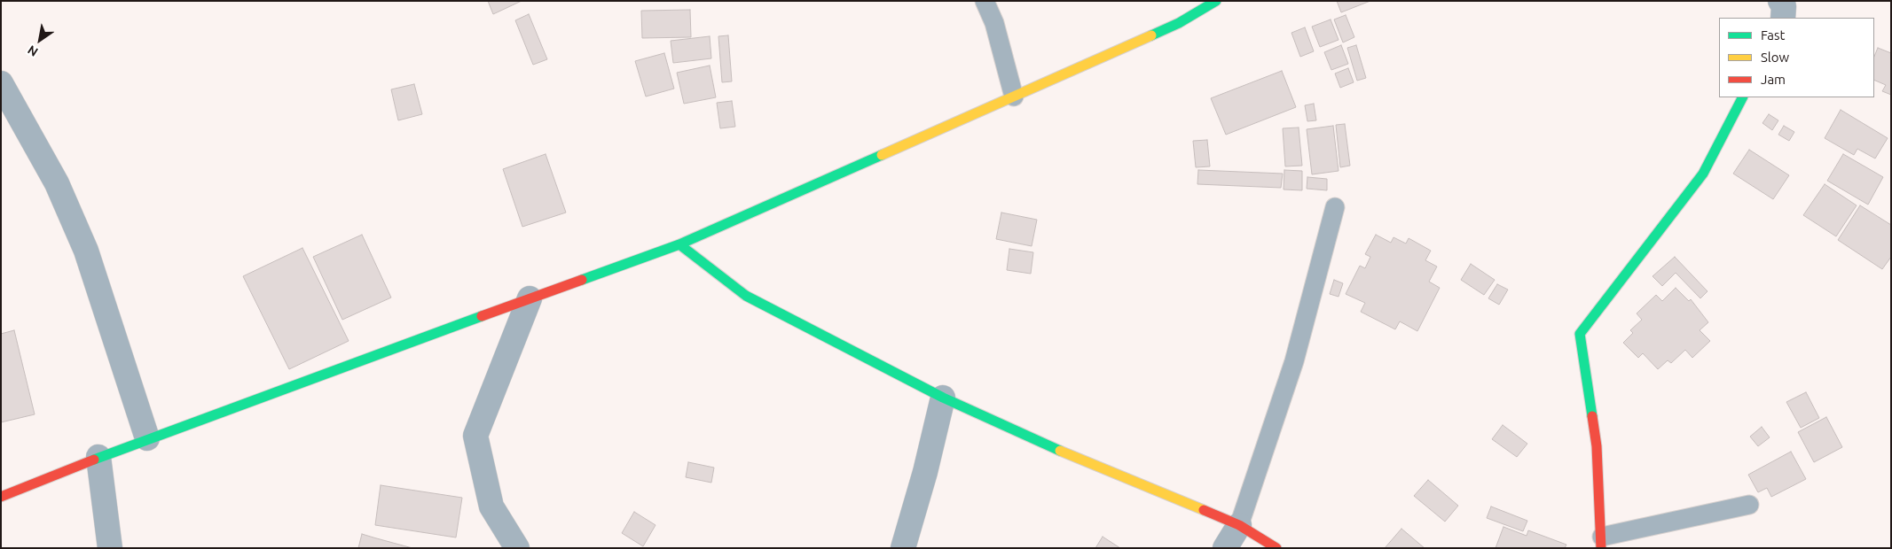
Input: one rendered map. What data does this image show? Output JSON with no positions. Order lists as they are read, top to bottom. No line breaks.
{"legend":["Fast","Slow","Jam"],"north":"bottom left"}
